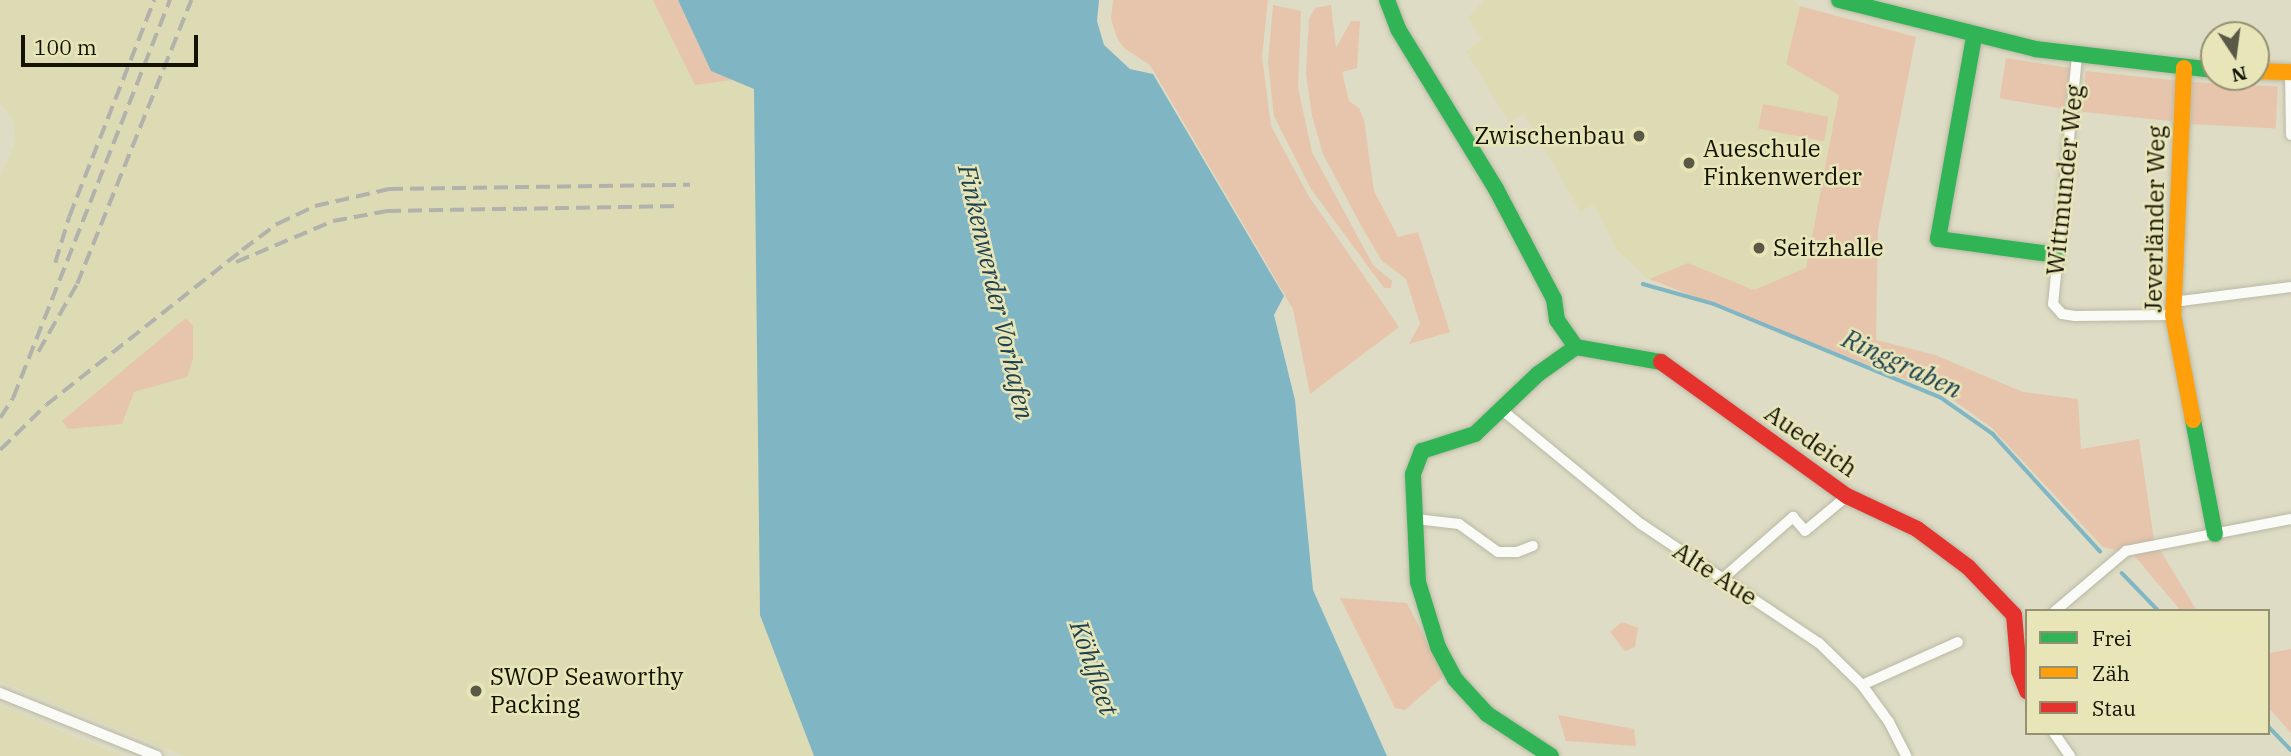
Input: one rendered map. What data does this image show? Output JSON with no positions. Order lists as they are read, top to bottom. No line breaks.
{"streets":{"street":["Wittmunder Weg","Jeverländer Weg","Auedeich","Alte Aue"]},"crossings":[["Wittmunder Weg","Jeverländer Weg"]],"water":["Finkenwerder Vorhafen","Ringgraben","Köhlfleet"],"places":["Zwischenbau","Aueschule Finkenwerder","Seitzhalle","SWOP Seaworthy Packing"],"legend":["Frei","Zäh","Stau"],"scale_bar":"100 m","north":"bottom"}
